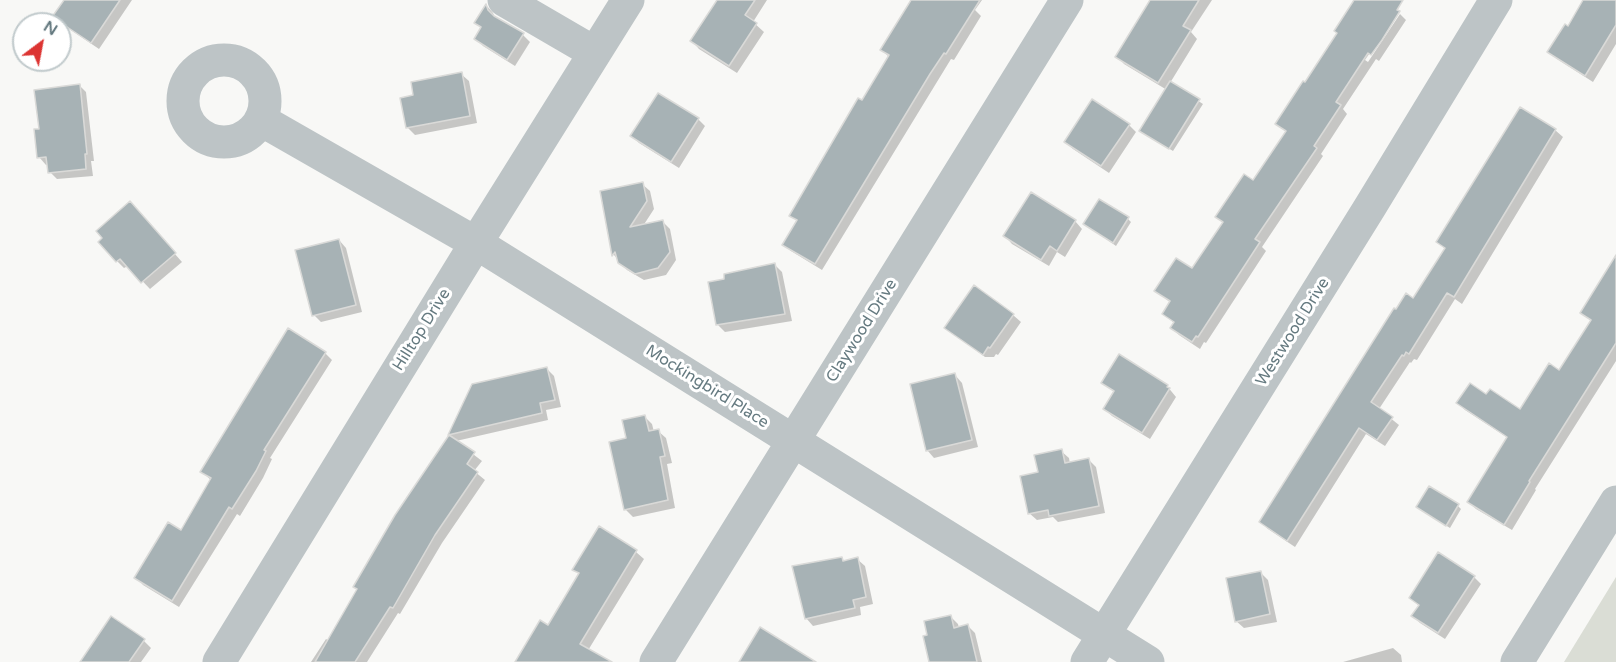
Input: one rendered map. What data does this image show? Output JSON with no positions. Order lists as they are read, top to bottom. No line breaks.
{"streets":{"street":["Hilltop Drive","Claywood Drive","Westwood Drive","Mockingbird Place"]},"crossings":[["Hilltop Drive","Mockingbird Place"],["Claywood Drive","Mockingbird Place"],["Westwood Drive","Mockingbird Place"]],"north":"top right"}
